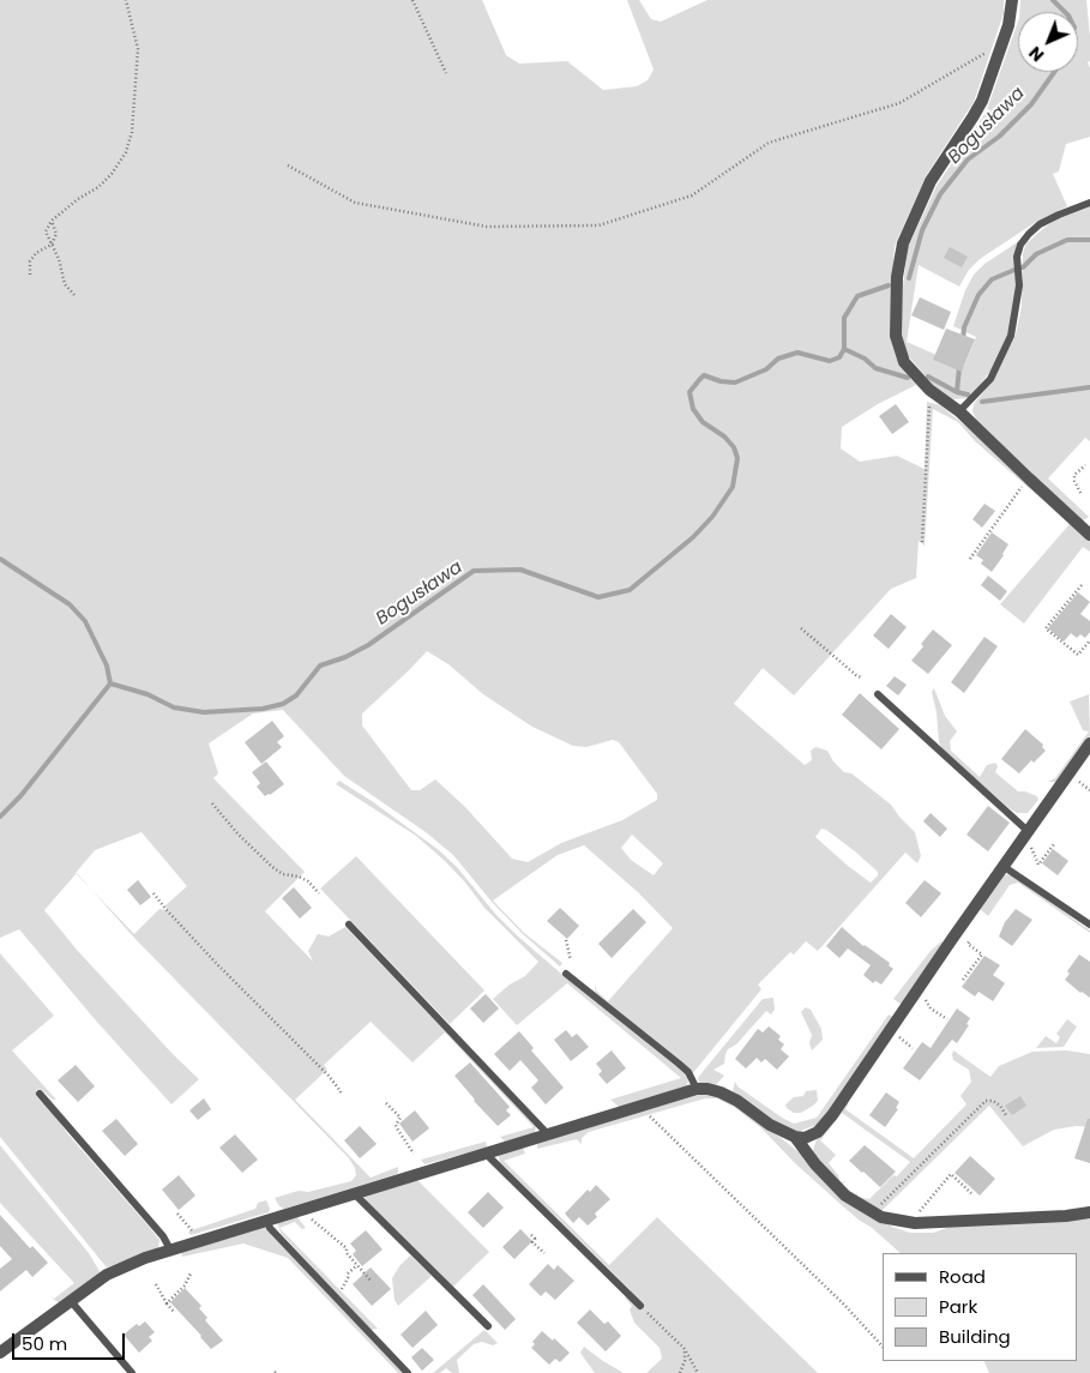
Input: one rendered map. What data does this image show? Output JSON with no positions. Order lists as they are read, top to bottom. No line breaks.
{"water":["Bogusława"],"legend":["Road","Park","Building"],"scale_bar":"50 m","north":"bottom left"}
